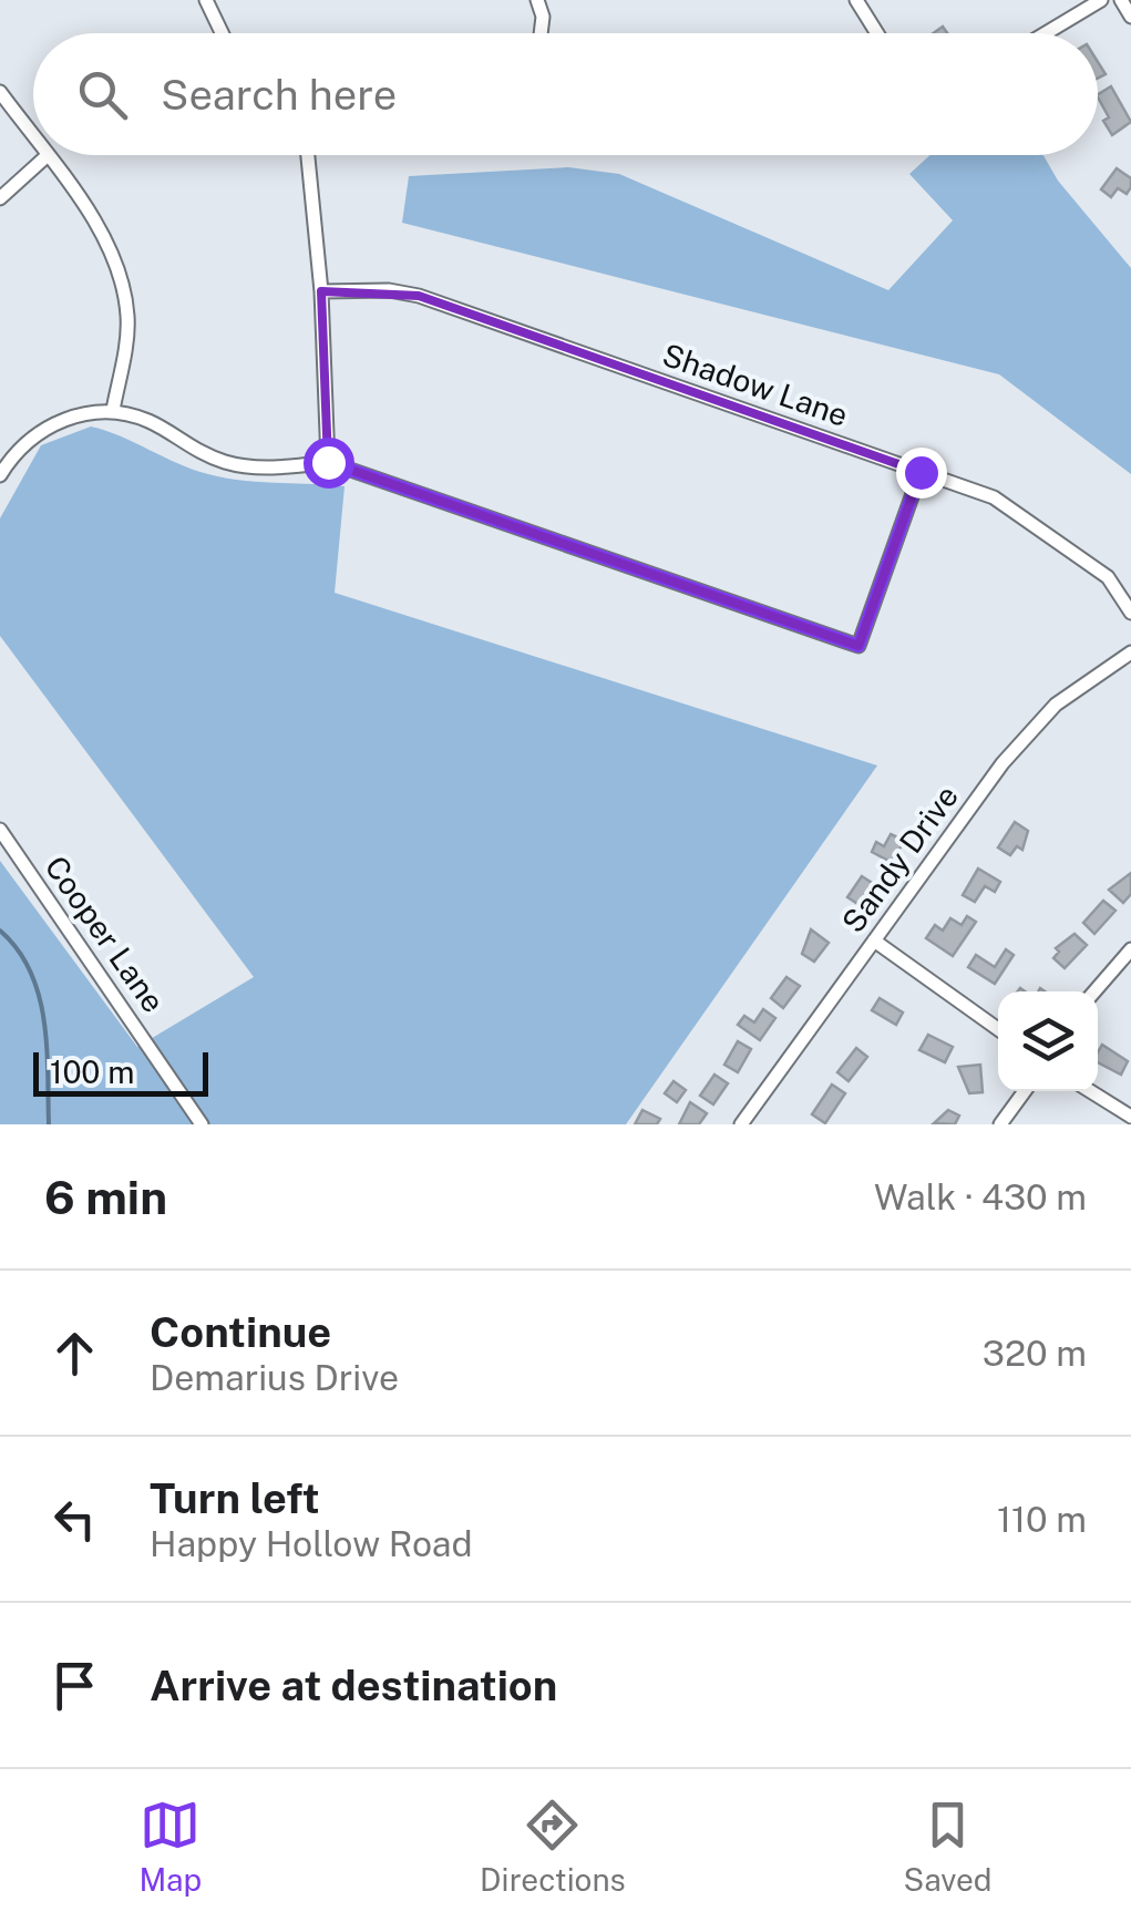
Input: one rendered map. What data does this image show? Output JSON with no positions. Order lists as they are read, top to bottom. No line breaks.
{"streets":{"street":["Shadow Lane","Sandy Drive","Cooper Lane"]},"scale_bar":"100 m","page":{"search":"Search here","scale":"100 m","heading":["6 min","Walk · 430 m"],"list":[["Continue","Demarius Drive","320 m"],["Turn left","Happy Hollow Road","110 m"],"Arrive at destination"],"nav":["Map","Directions","Saved"]}}
